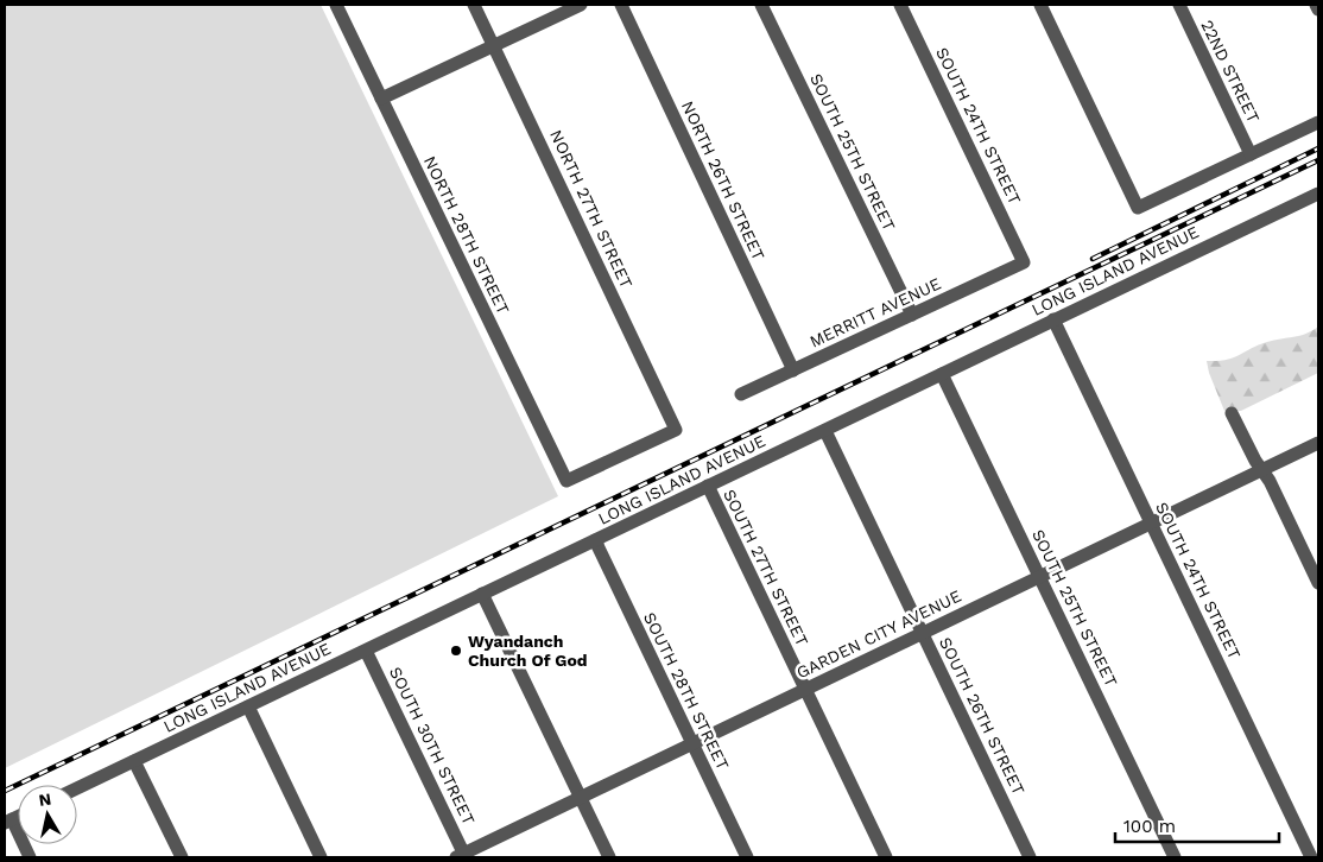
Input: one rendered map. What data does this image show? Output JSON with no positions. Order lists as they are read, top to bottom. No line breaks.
{"streets":{"street":["22ND STREET","SOUTH 24TH STREET","SOUTH 25TH STREET","NORTH 26TH STREET","NORTH 27TH STREET","NORTH 28TH STREET","LONG ISLAND AVENUE","MERRITT AVENUE","SOUTH 27TH STREET","GARDEN CITY AVENUE","SOUTH 28TH STREET","SOUTH 26TH STREET","SOUTH 30TH STREET"]},"crossings":[["SOUTH 24TH STREET","LONG ISLAND AVENUE"],["SOUTH 24TH STREET","MERRITT AVENUE"],["SOUTH 24TH STREET","GARDEN CITY AVENUE"],["SOUTH 25TH STREET","LONG ISLAND AVENUE"],["SOUTH 25TH STREET","MERRITT AVENUE"],["SOUTH 25TH STREET","GARDEN CITY AVENUE"],["NORTH 26TH STREET","MERRITT AVENUE"],["NORTH 27TH STREET","NORTH 28TH STREET"],["LONG ISLAND AVENUE","SOUTH 27TH STREET"],["LONG ISLAND AVENUE","SOUTH 28TH STREET"],["LONG ISLAND AVENUE","SOUTH 26TH STREET"],["LONG ISLAND AVENUE","SOUTH 30TH STREET"],["SOUTH 27TH STREET","GARDEN CITY AVENUE"],["GARDEN CITY AVENUE","SOUTH 28TH STREET"],["GARDEN CITY AVENUE","SOUTH 26TH STREET"],["GARDEN CITY AVENUE","SOUTH 30TH STREET"]],"places":["Wyandanch Church Of God"],"scale_bar":"100 m","north":"top"}
